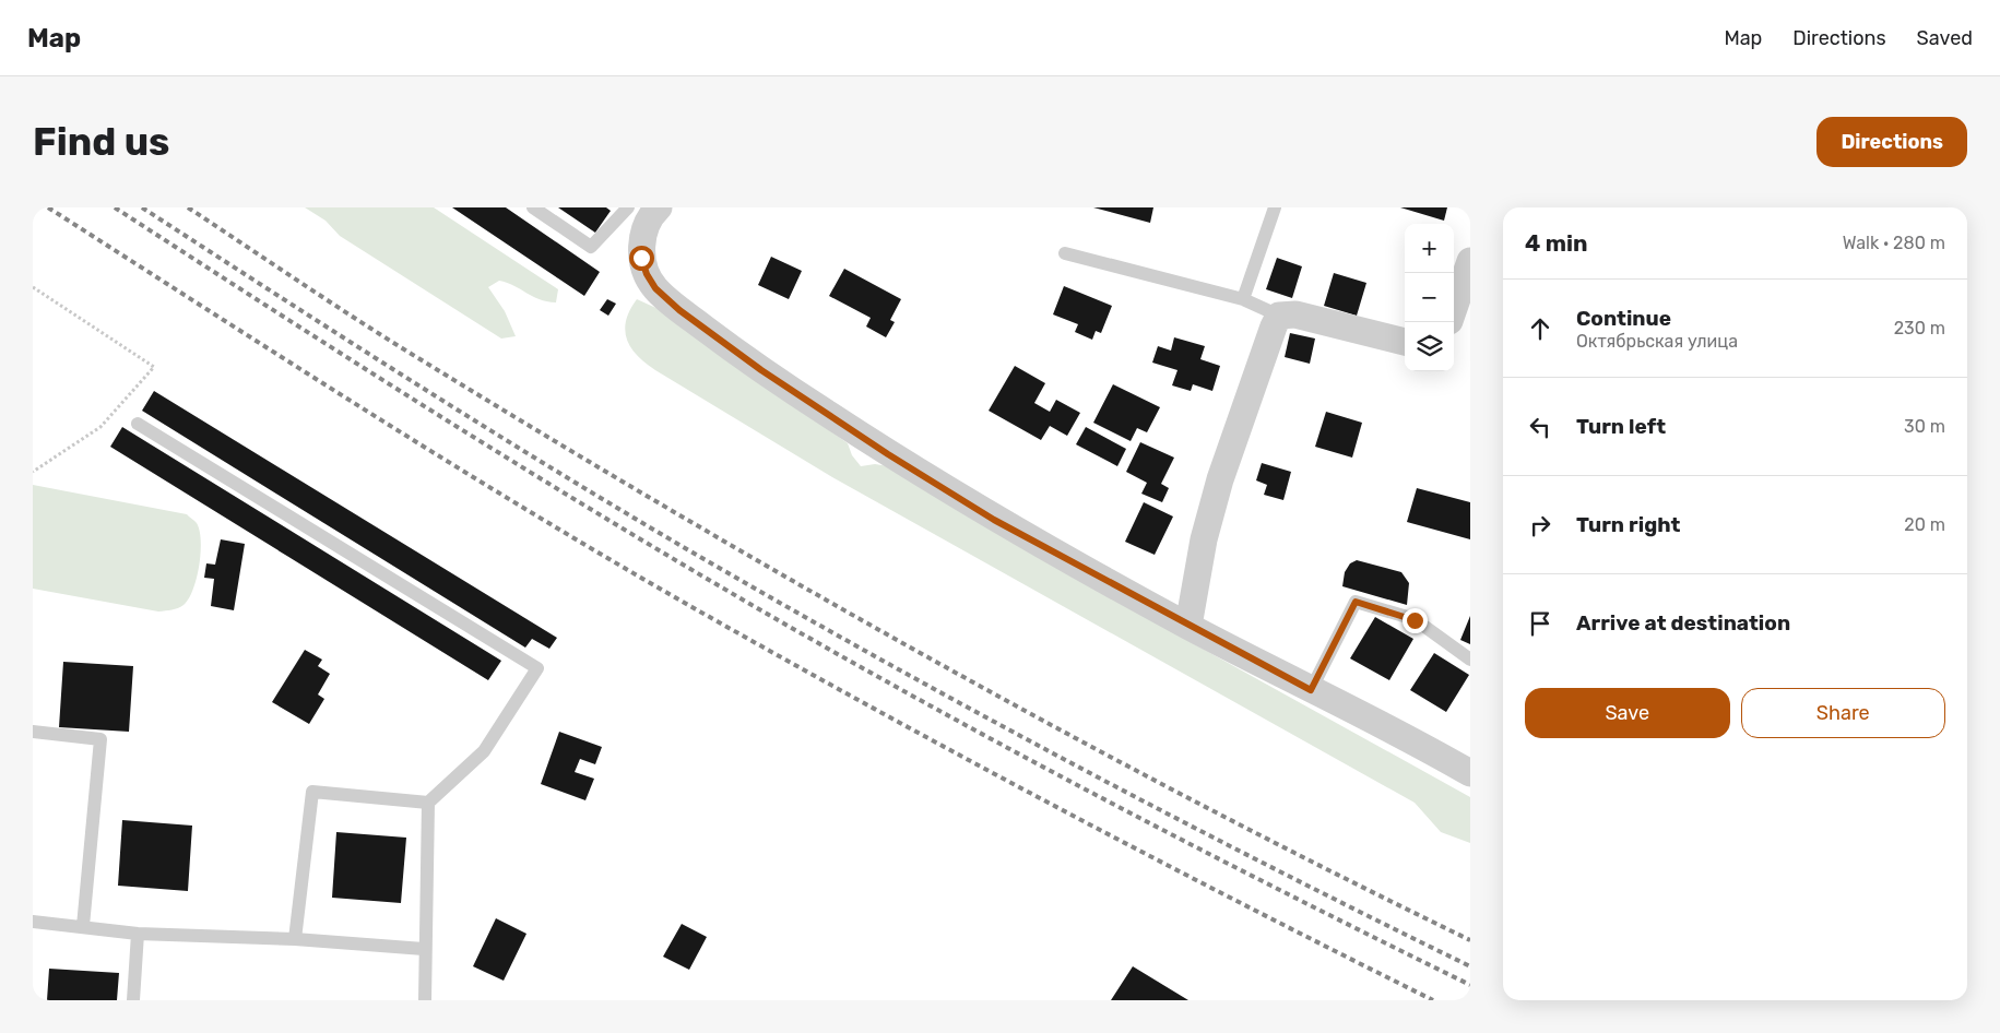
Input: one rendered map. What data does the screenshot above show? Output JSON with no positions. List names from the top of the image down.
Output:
{
  "page": {
    "header": "Map",
    "nav": ["Map", "Directions", "Saved"],
    "buttons": [
      "Directions",
      ["Save", "Share"]
    ],
    "title": "Find us",
    "heading": ["4 min", "Walk · 280 m"],
    "map_buttons": ["+", "−"],
    "list": [
      ["Continue", "Октябрьская улица", "230 m"],
      ["Turn left", "30 m"],
      ["Turn right", "20 m"],
      "Arrive at destination"
    ]
  }
}
